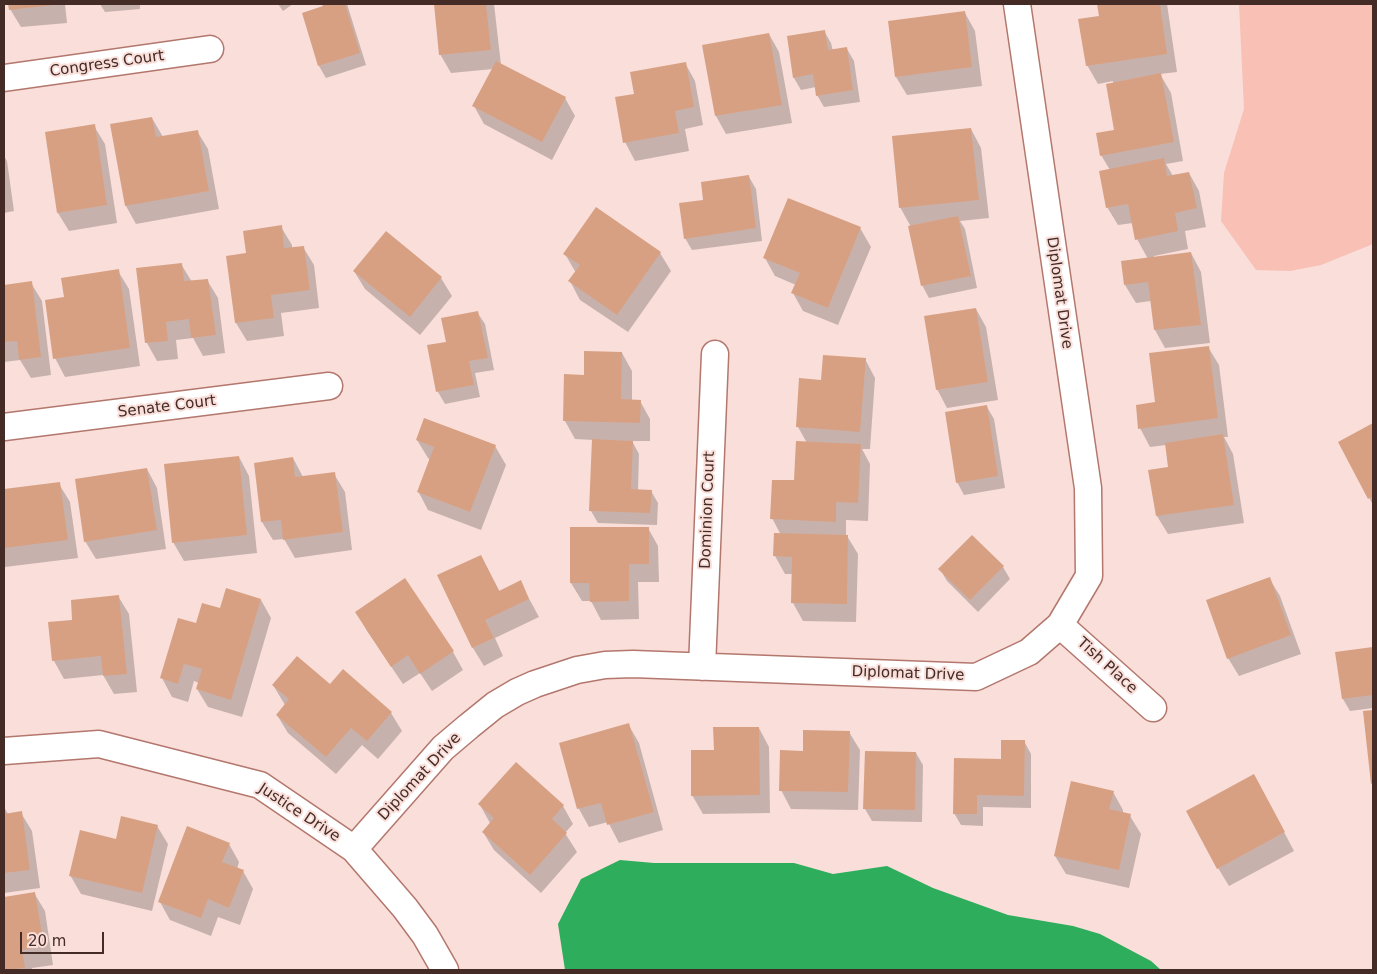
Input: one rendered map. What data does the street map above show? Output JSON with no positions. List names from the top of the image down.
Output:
{
  "streets": {
    "street": [
      "Congress Court",
      "Diplomat Drive",
      "Senate Court",
      "Dominion Court",
      "Tish Place",
      "Justice Drive"
    ]
  },
  "crossings": [
    ["Diplomat Drive", "Dominion Court"],
    ["Diplomat Drive", "Tish Place"],
    ["Diplomat Drive", "Justice Drive"]
  ],
  "scale_bar": "20 m"
}
